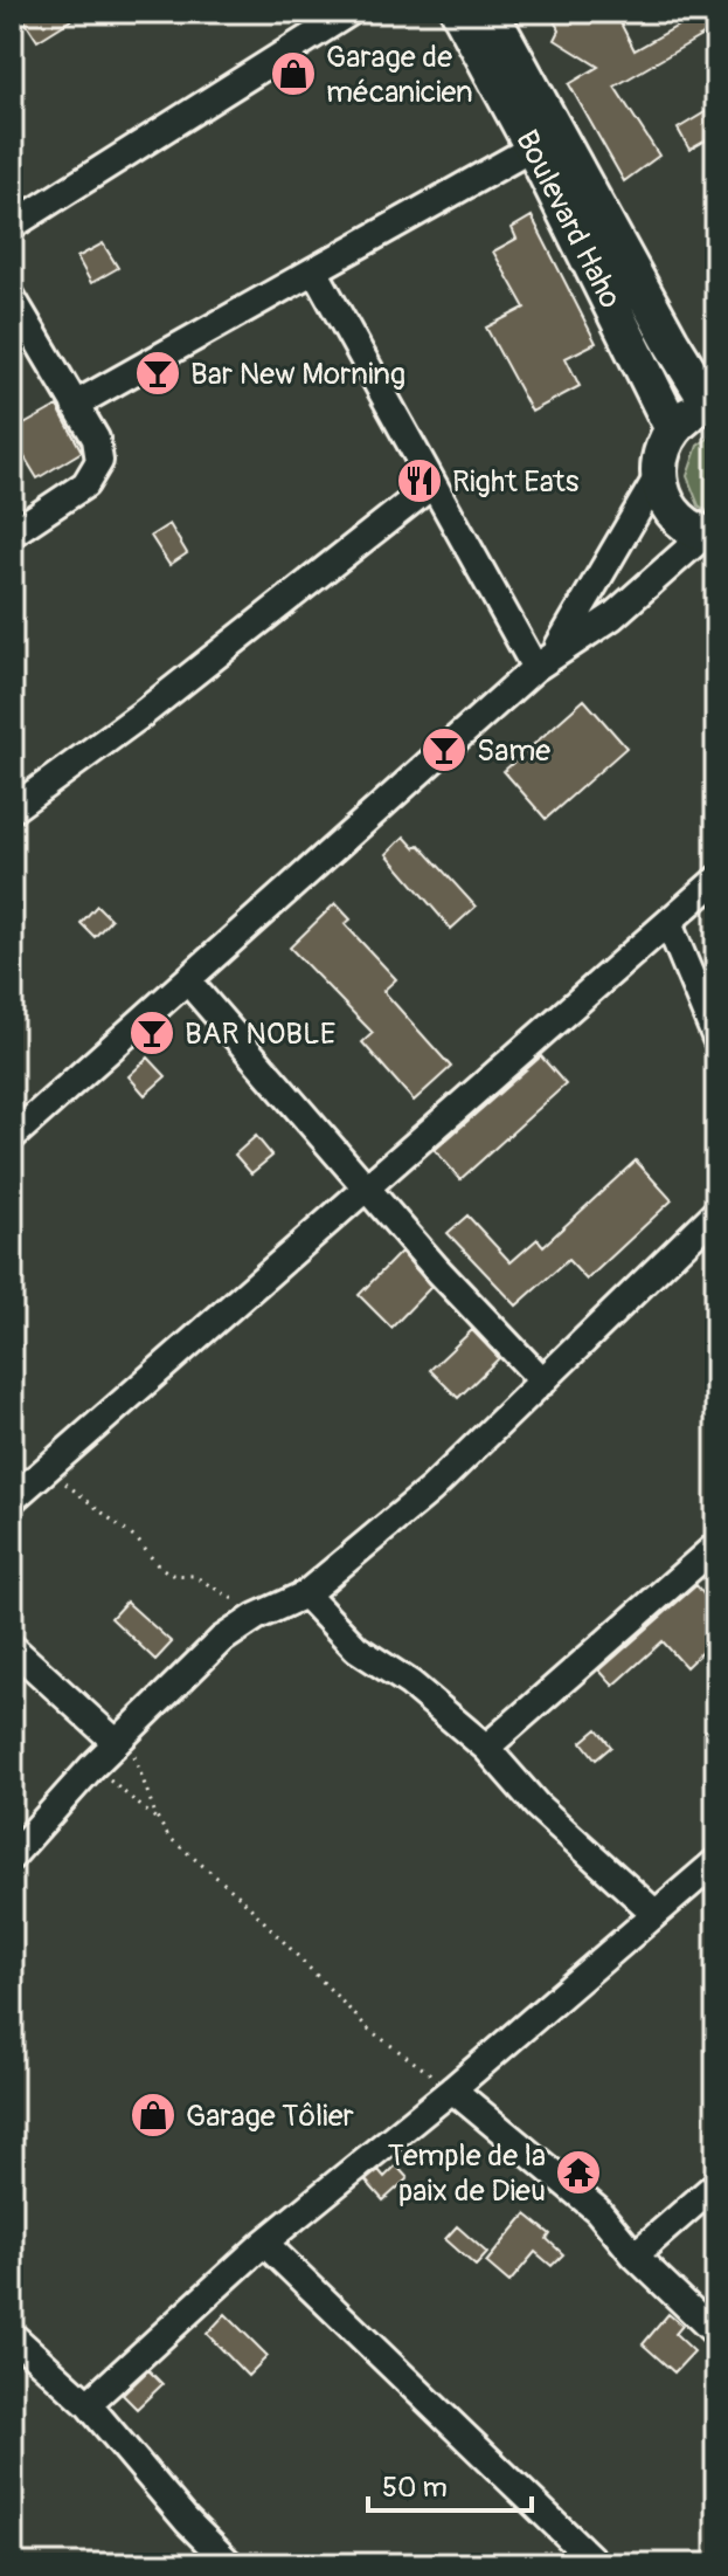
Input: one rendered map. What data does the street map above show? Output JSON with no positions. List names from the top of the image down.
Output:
{
  "streets": {
    "main road": ["Boulevard Haho"]
  },
  "places": {
    "shop": ["Garage de mécanicien", "Garage Tôlier"],
    "bar": ["Bar New Morning", "Same", "BAR NOBLE"],
    "restaurant": ["Right Eats"],
    "temple": ["Temple de la paix de Dieu"]
  },
  "scale_bar": "50 m"
}
